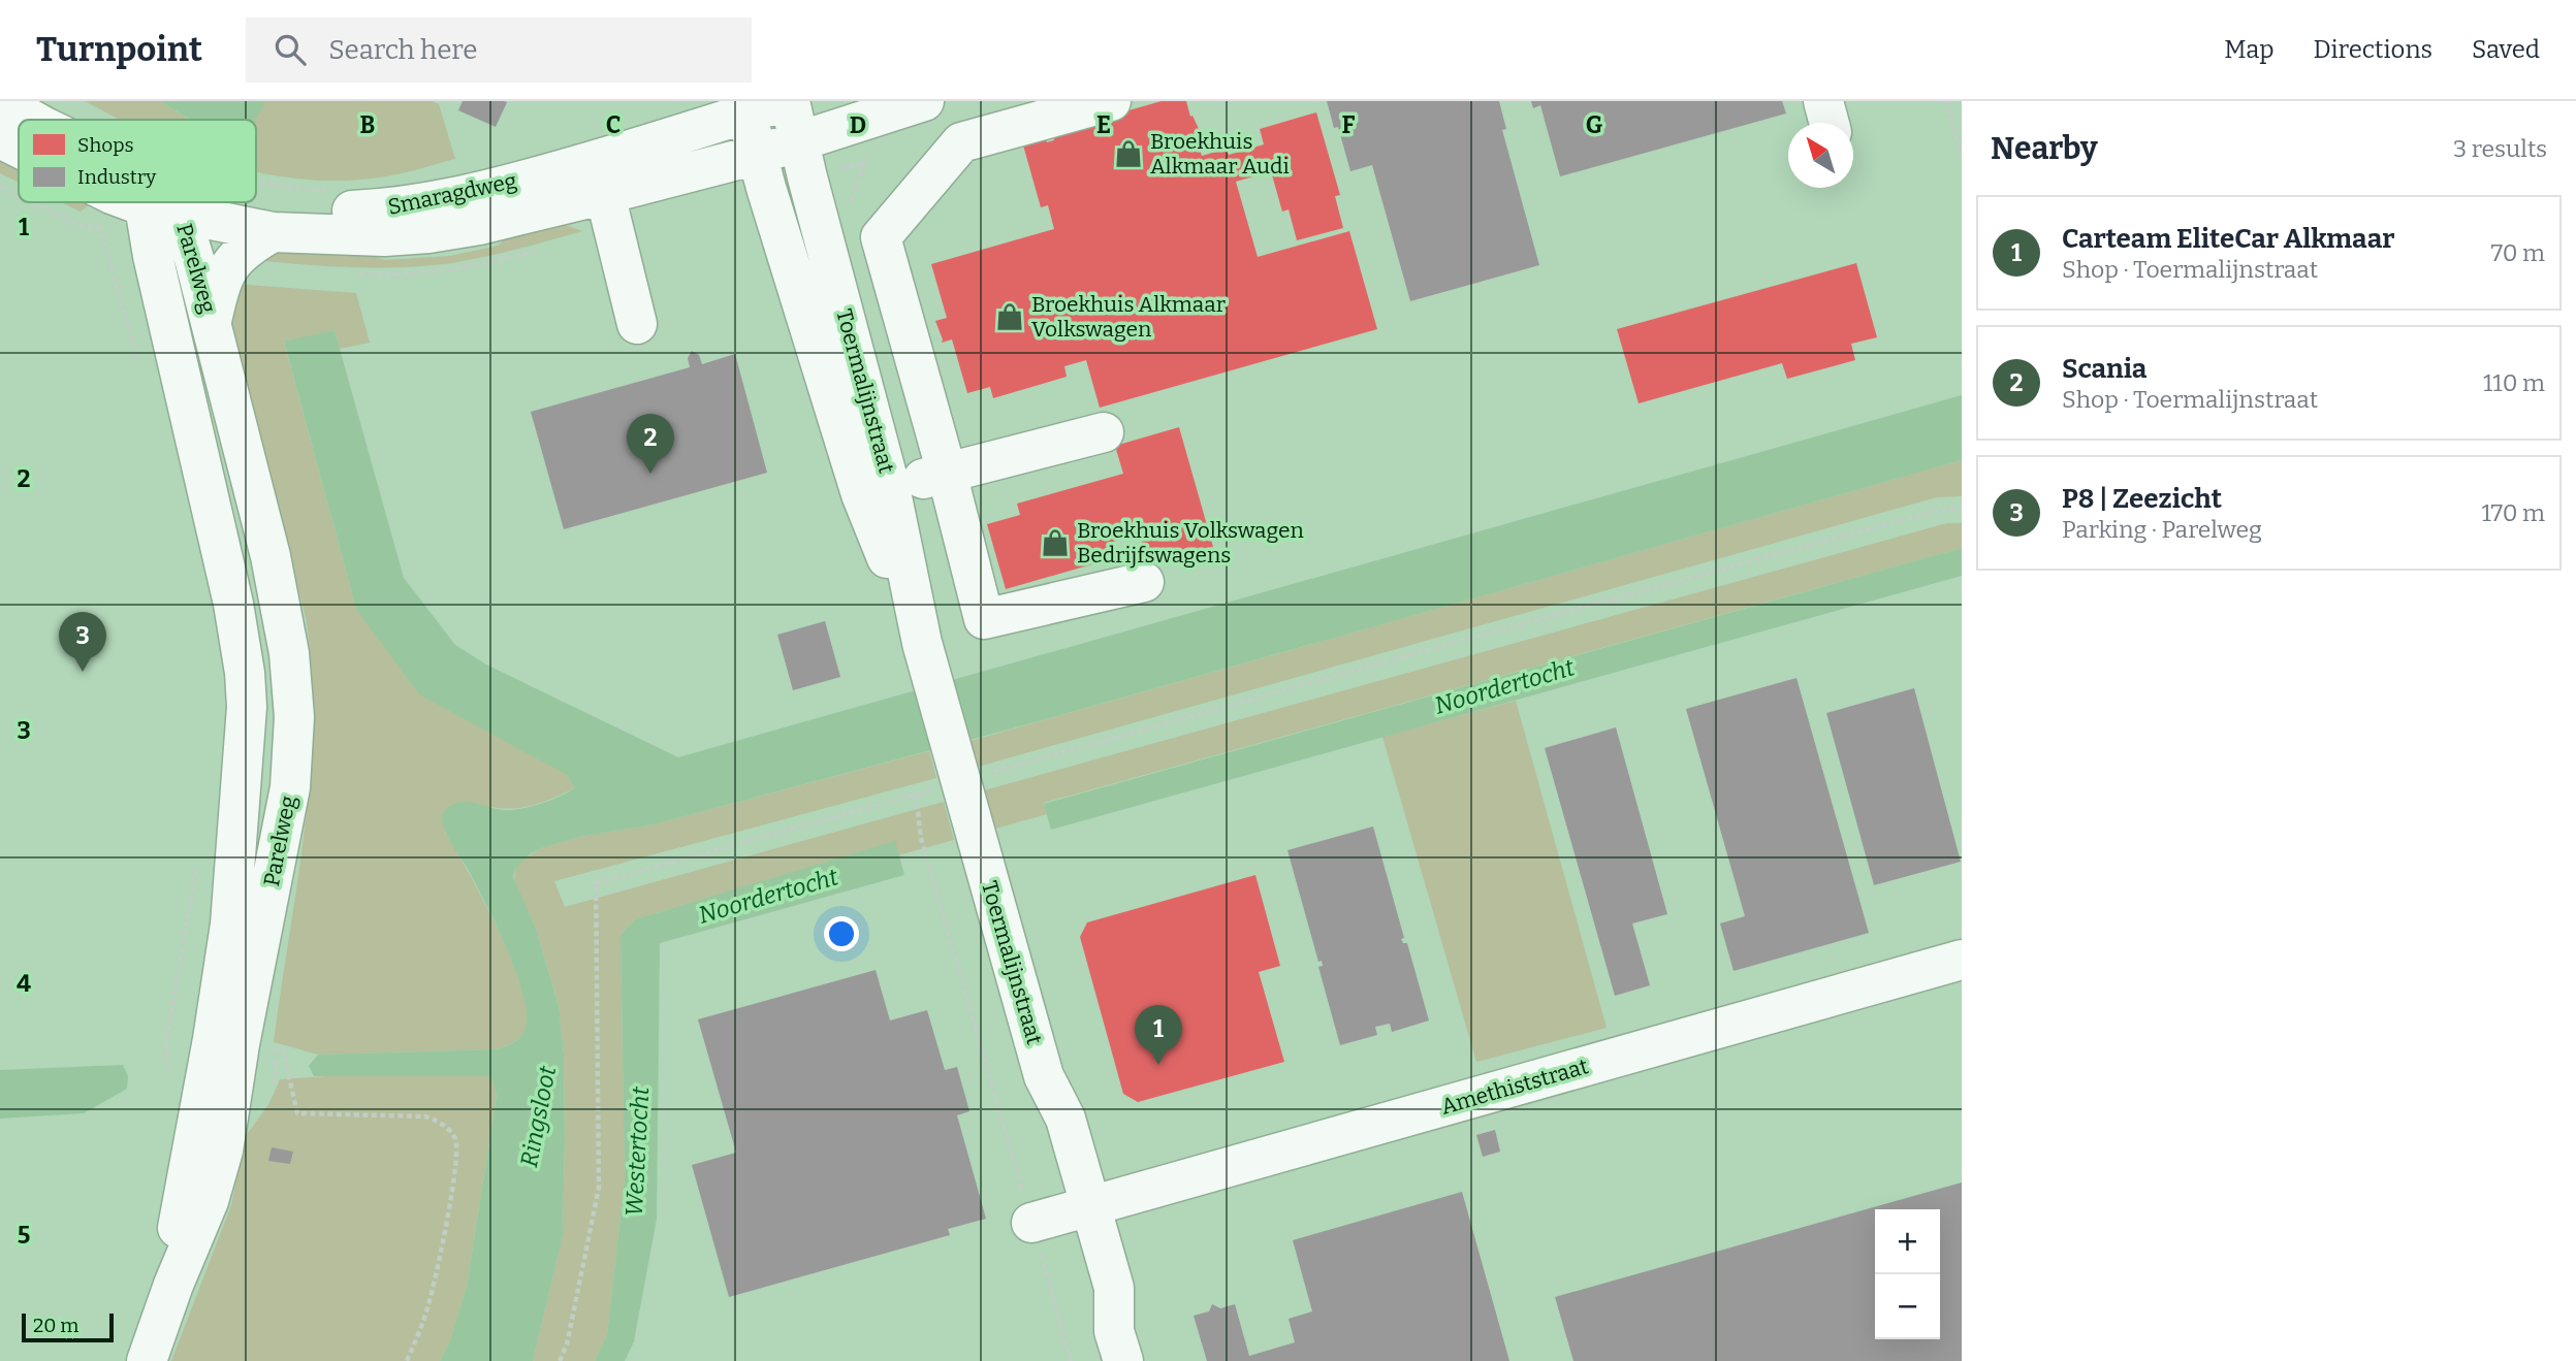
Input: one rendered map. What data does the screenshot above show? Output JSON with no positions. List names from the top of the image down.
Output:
{
  "streets": {
    "street": [
      "Smaragdweg",
      "Parelweg",
      "Toermalijnstraat",
      "Amethiststraat"
    ]
  },
  "crossings": [
    ["Smaragdweg", "Parelweg"],
    ["Smaragdweg", "Toermalijnstraat"],
    ["Toermalijnstraat", "Amethiststraat"]
  ],
  "water": ["Noordertocht", "Ringsloot", "Westertocht"],
  "places": {
    "shop": ["Broekhuis Alkmaar Audi", "Broekhuis Alkmaar Volkswagen", "Broekhuis Volkswagen Bedrijfswagens"]
  },
  "legend": ["Shops", "Industry"],
  "scale_bar": "20 m",
  "north": "top left",
  "page": {
    "header": "Turnpoint",
    "search": "Search here",
    "nav": ["Map", "Directions", "Saved"],
    "heading": ["Nearby", "3 results"],
    "list": [
      {
        "mark": "1",
        "name": "Carteam EliteCar Alkmaar",
        "note": "Shop · Toermalijnstraat",
        "value": "70 m"
      },
      {
        "mark": "2",
        "name": "Scania",
        "note": "Shop · Toermalijnstraat",
        "value": "110 m"
      },
      {
        "mark": "3",
        "name": "P8 | Zeezicht",
        "note": "Parking · Parelweg",
        "value": "170 m"
      }
    ],
    "pins": ["2", "3", "1"],
    "map_buttons": ["+", "−"],
    "scale": "20 m"
  },
  "grid": {
    "columns": [
      "B",
      "C",
      "D",
      "E",
      "F",
      "G"
    ],
    "rows": [
      "1",
      "2",
      "3",
      "4",
      "5"
    ]
  }
}
